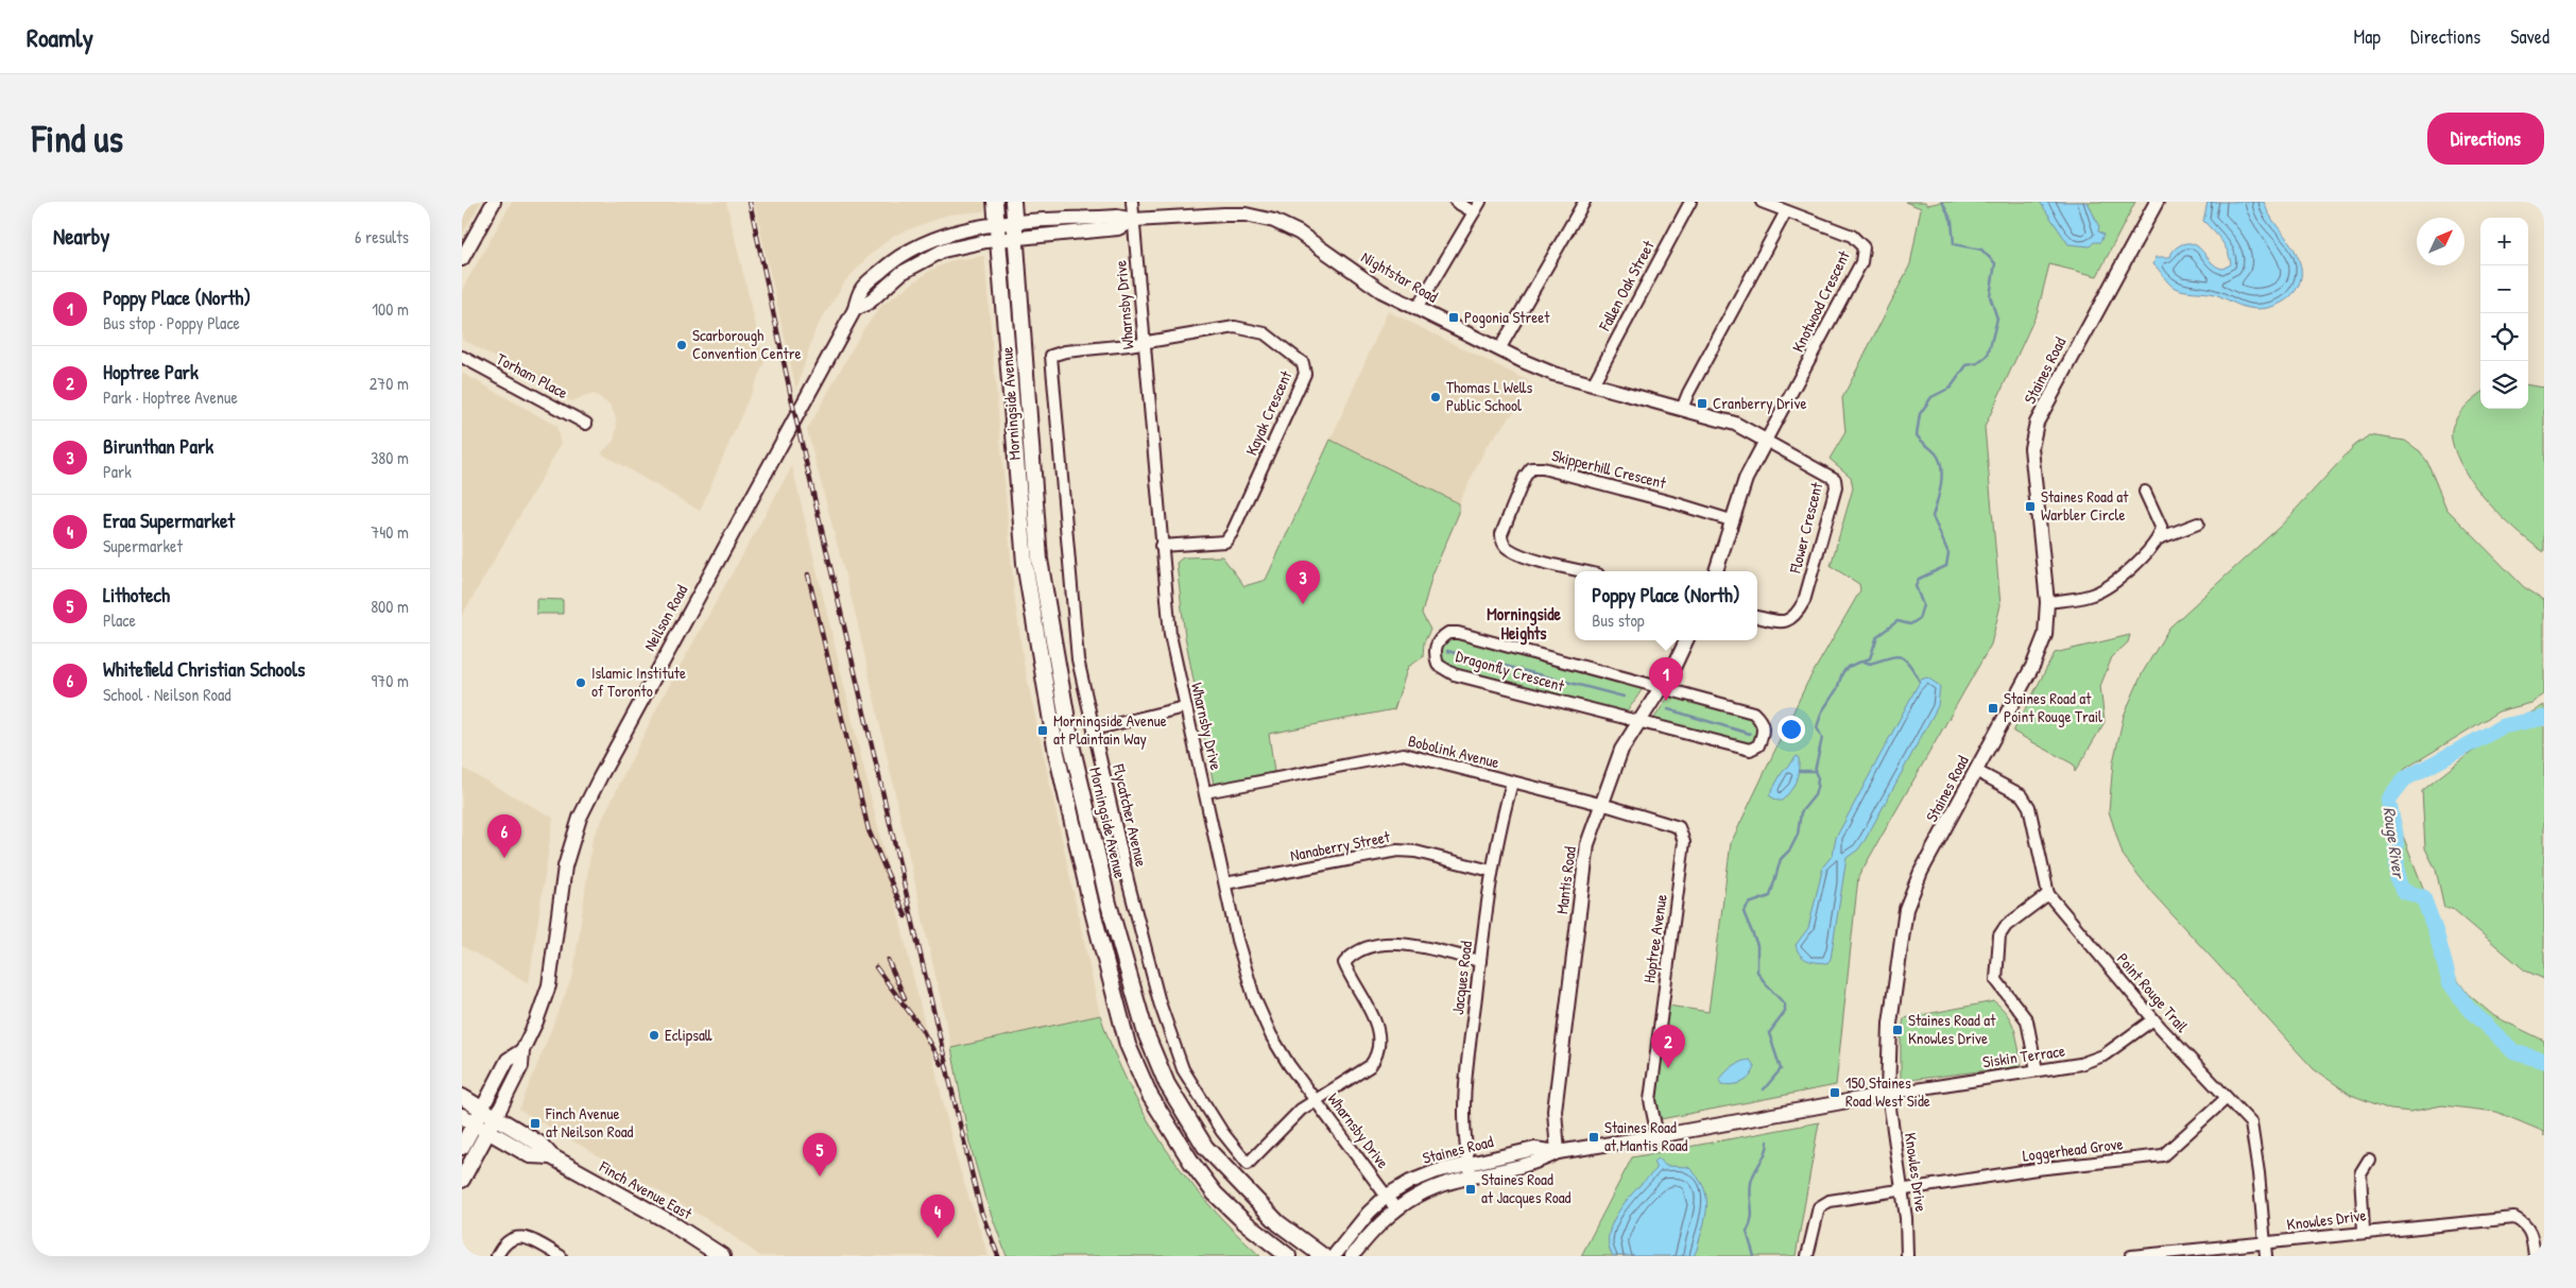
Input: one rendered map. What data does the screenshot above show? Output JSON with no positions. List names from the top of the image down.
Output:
{
  "streets": {
    "main road": ["Morningside Avenue", "Neilson Road", "Finch Avenue East"],
    "street": [
      "Nightstar Road",
      "Fallen Oak Street",
      "Knotwood Crescent",
      "Wharnsby Drive",
      "Staines Road",
      "Torham Place",
      "Kayak Crescent",
      "Skipperhill Crescent",
      "Flower Crescent",
      "Dragonfly Crescent",
      "Bobolink Avenue",
      "Flycatcher Avenue",
      "Nanaberry Street",
      "Mantis Road",
      "Hoptree Avenue",
      "Jacques Road",
      "Point Rouge Trail",
      "Siskin Terrace",
      "Loggerhead Grove",
      "Knowles Drive"
    ]
  },
  "crossings": [
    ["Nightstar Road", "Fallen Oak Street"],
    ["Nightstar Road", "Knotwood Crescent"],
    ["Nightstar Road", "Wharnsby Drive"],
    ["Nightstar Road", "Morningside Avenue"],
    ["Nightstar Road", "Flower Crescent"],
    ["Nightstar Road", "Neilson Road"],
    ["Knotwood Crescent", "Flower Crescent"],
    ["Wharnsby Drive", "Staines Road"],
    ["Wharnsby Drive", "Kayak Crescent"],
    ["Wharnsby Drive", "Bobolink Avenue"],
    ["Wharnsby Drive", "Flycatcher Avenue"],
    ["Wharnsby Drive", "Nanaberry Street"],
    ["Staines Road", "Mantis Road"],
    ["Staines Road", "Hoptree Avenue"],
    ["Staines Road", "Jacques Road"],
    ["Staines Road", "Point Rouge Trail"],
    ["Staines Road", "Siskin Terrace"],
    ["Staines Road", "Knowles Drive"],
    ["Morningside Avenue", "Neilson Road"],
    ["Kayak Crescent", "Flycatcher Avenue"],
    ["Neilson Road", "Finch Avenue East"],
    ["Dragonfly Crescent", "Mantis Road"],
    ["Bobolink Avenue", "Mantis Road"],
    ["Bobolink Avenue", "Hoptree Avenue"],
    ["Bobolink Avenue", "Jacques Road"],
    ["Nanaberry Street", "Jacques Road"],
    ["Mantis Road", "Hoptree Avenue"],
    ["Point Rouge Trail", "Siskin Terrace"],
    ["Point Rouge Trail", "Loggerhead Grove"],
    ["Point Rouge Trail", "Knowles Drive"],
    ["Siskin Terrace", "Knowles Drive"],
    ["Loggerhead Grove", "Knowles Drive"]
  ],
  "districts": ["Morningside Heights"],
  "water": ["Rouge River"],
  "places": {
    "transit": [
      "Pogonia Street",
      "Cranberry Drive",
      "Staines Road at Warbler Circle",
      "Staines Road at Point Rouge Trail",
      "Morningside Avenue at Plaintain Way",
      "Staines Road at Knowles Drive",
      "150 Staines Road West Side",
      "Finch Avenue at Neilson Road",
      "Staines Road at Mantis Road",
      "Staines Road at Jacques Road"
    ],
    "other": [
      "Scarborough Convention Centre",
      "Thomas L Wells Public School",
      "Islamic Institute of Toronto",
      "Eclipsall"
    ]
  },
  "north": "top right",
  "page": {
    "header": "Roamly",
    "nav": ["Map", "Directions", "Saved"],
    "buttons": "Directions",
    "title": "Find us",
    "heading": ["Nearby", "6 results"],
    "map_buttons": ["+", "−"],
    "list": [
      {
        "mark": "1",
        "name": "Poppy Place (North)",
        "note": "Bus stop · Poppy Place",
        "value": "100 m"
      },
      {
        "mark": "2",
        "name": "Hoptree Park",
        "note": "Park · Hoptree Avenue",
        "value": "270 m"
      },
      {
        "mark": "3",
        "name": "Birunthan Park",
        "note": "Park",
        "value": "380 m"
      },
      {
        "mark": "4",
        "name": "Eraa Supermarket",
        "note": "Supermarket",
        "value": "740 m"
      },
      {
        "mark": "5",
        "name": "Lithotech",
        "note": "Place",
        "value": "800 m"
      },
      {
        "mark": "6",
        "name": "Whitefield Christian Schools",
        "note": "School · Neilson Road",
        "value": "970 m"
      }
    ],
    "pins": [
      "3",
      "1",
      "6",
      "2",
      "5",
      "4"
    ],
    "popup": ["Poppy Place (North)", "Bus stop"]
  }
}
